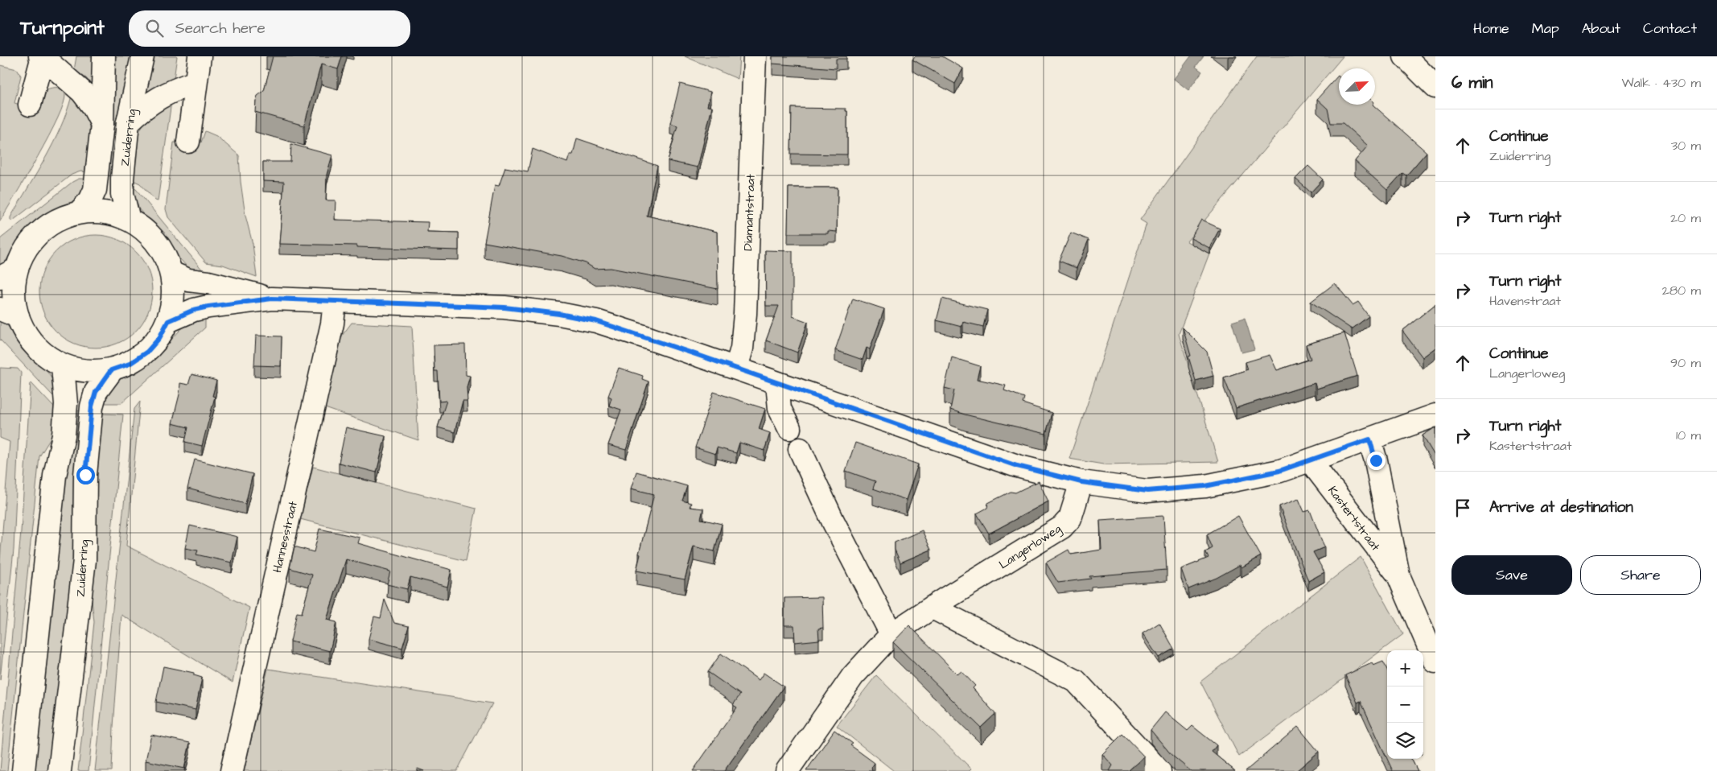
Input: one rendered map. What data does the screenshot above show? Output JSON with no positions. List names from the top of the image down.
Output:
{
  "streets": {
    "street": [
      "Zuiderring",
      "Diamantstraat",
      "Kastertstraat",
      "Hannesstraat",
      "Langerloweg"
    ]
  },
  "north": "top right",
  "page": {
    "header": "Turnpoint",
    "search": "Search here",
    "nav": [
      "Home",
      "Map",
      "About",
      "Contact"
    ],
    "heading": ["6 min", "Walk · 430 m"],
    "list": [
      ["Continue", "Zuiderring", "30 m"],
      ["Turn right", "20 m"],
      ["Turn right", "Havenstraat", "280 m"],
      ["Continue", "Langerloweg", "90 m"],
      ["Turn right", "Kastertstraat", "10 m"],
      "Arrive at destination"
    ],
    "buttons": ["Save", "Share"],
    "map_buttons": ["+", "−"]
  }
}
